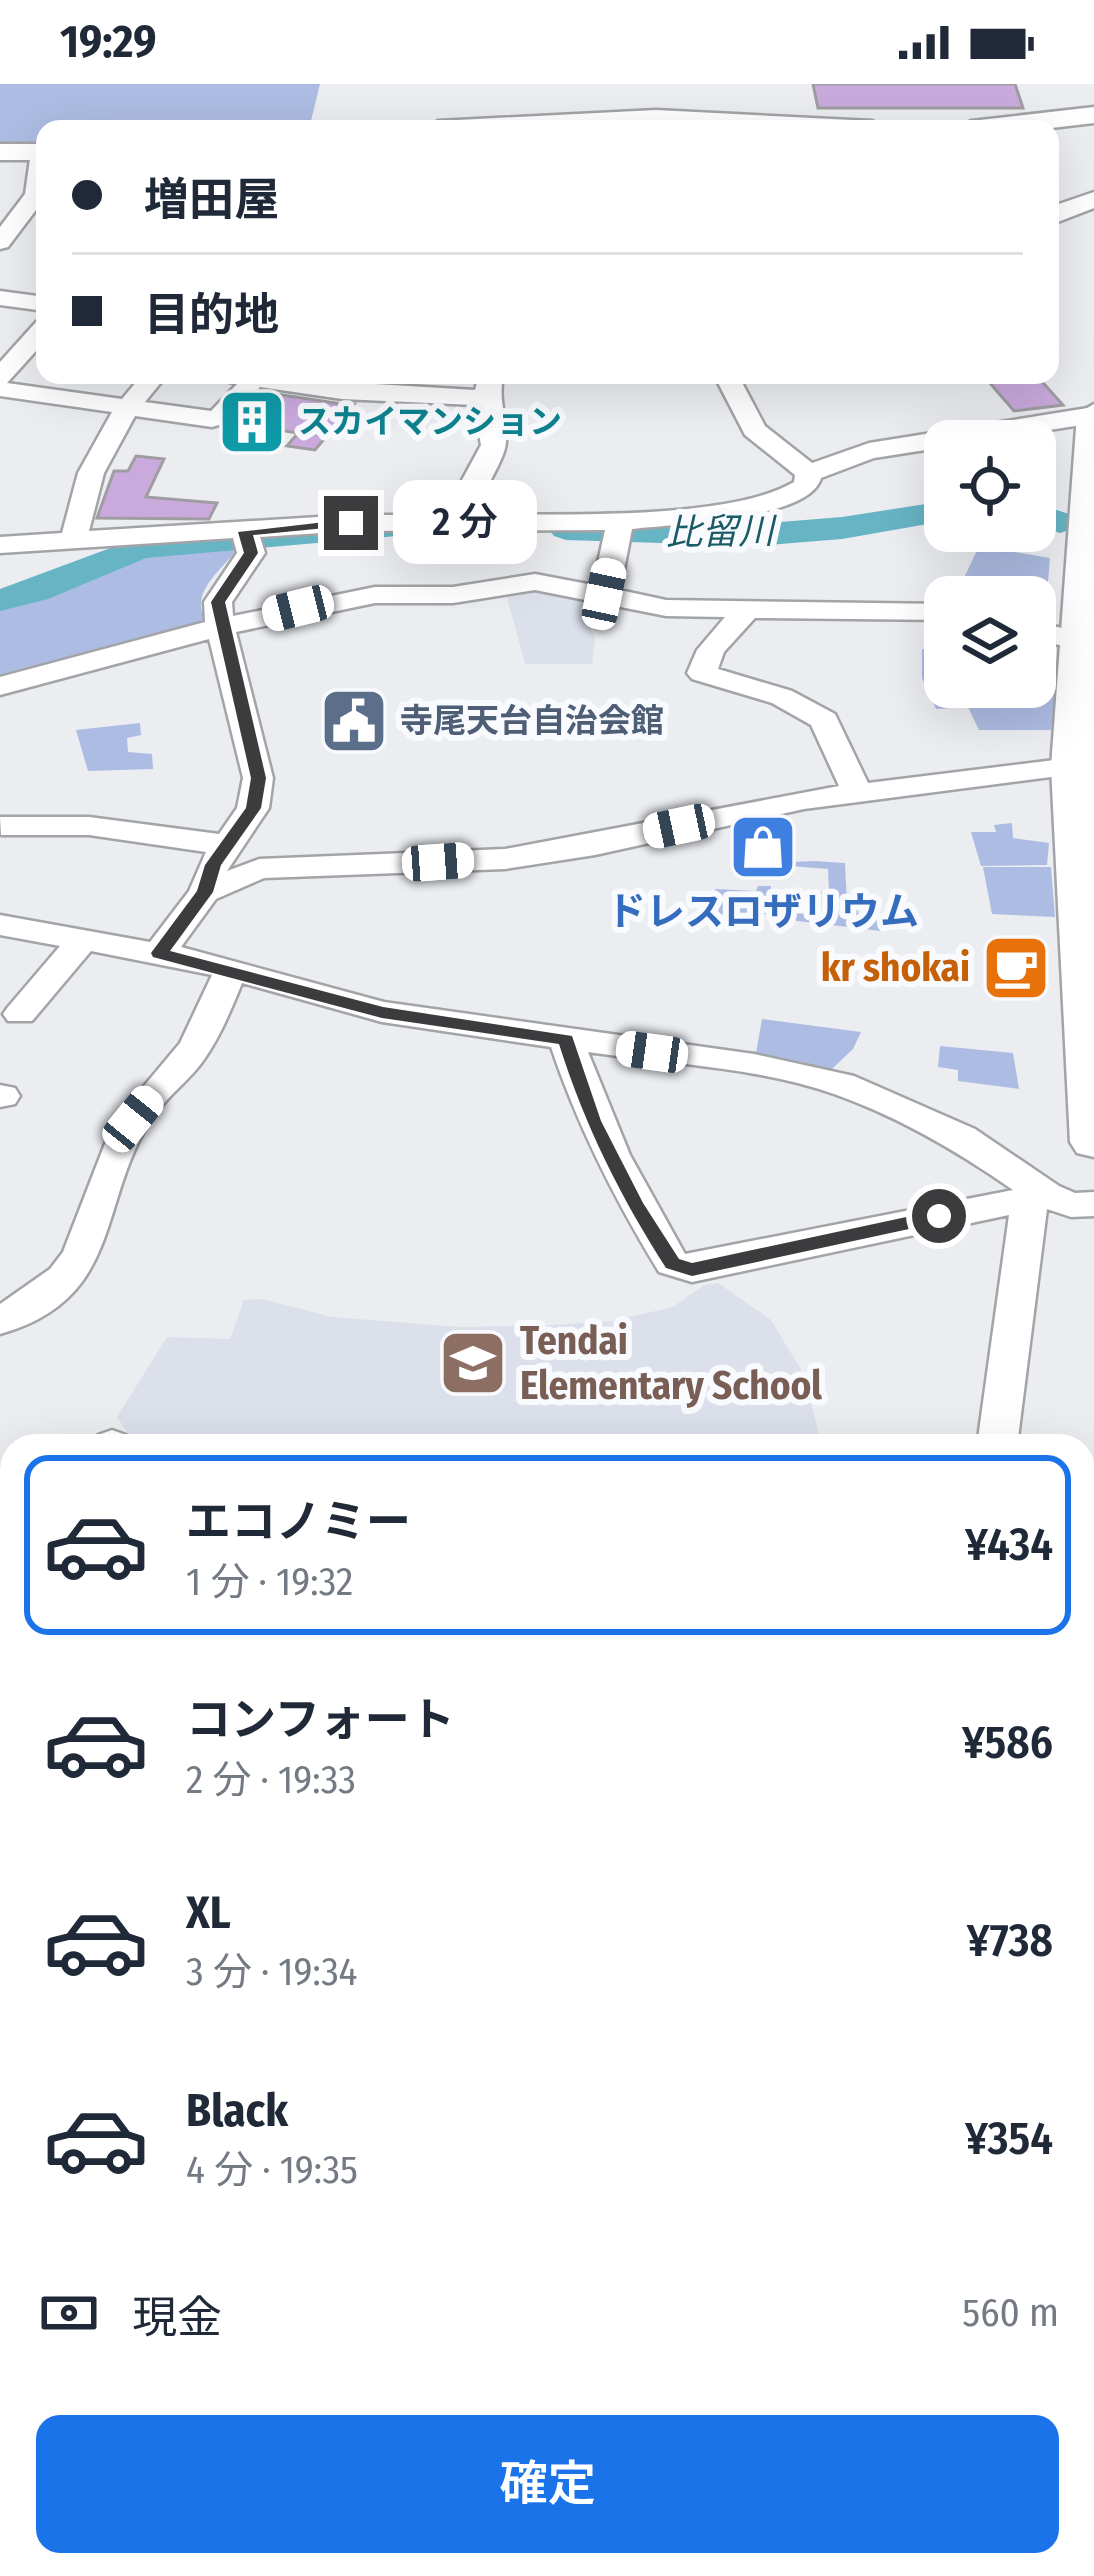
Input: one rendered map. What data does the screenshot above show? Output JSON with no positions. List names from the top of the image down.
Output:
{
  "water": ["比留川"],
  "places": {
    "building": ["スカイマンション"],
    "public building": ["寺尾天台自治会館"],
    "shop": ["ドレスロザリウム"],
    "cafe": ["kr shokai"],
    "school or university": ["Tendai Elementary School"]
  },
  "page": {
    "status": "19:29",
    "banner": ["増田屋", "目的地"],
    "bubble": "2 分",
    "list": [
      {
        "name": "エコノミー",
        "note": "1 分 · 19:32",
        "value": "¥434"
      },
      {
        "name": "コンフォート",
        "note": "2 分 · 19:33",
        "value": "¥586"
      },
      {
        "name": "XL",
        "note": "3 分 · 19:34",
        "value": "¥738"
      },
      {
        "name": "Black",
        "note": "4 分 · 19:35",
        "value": "¥354"
      }
    ],
    "pay": ["現金", "560 m"],
    "buttons": "確定"
  }
}
